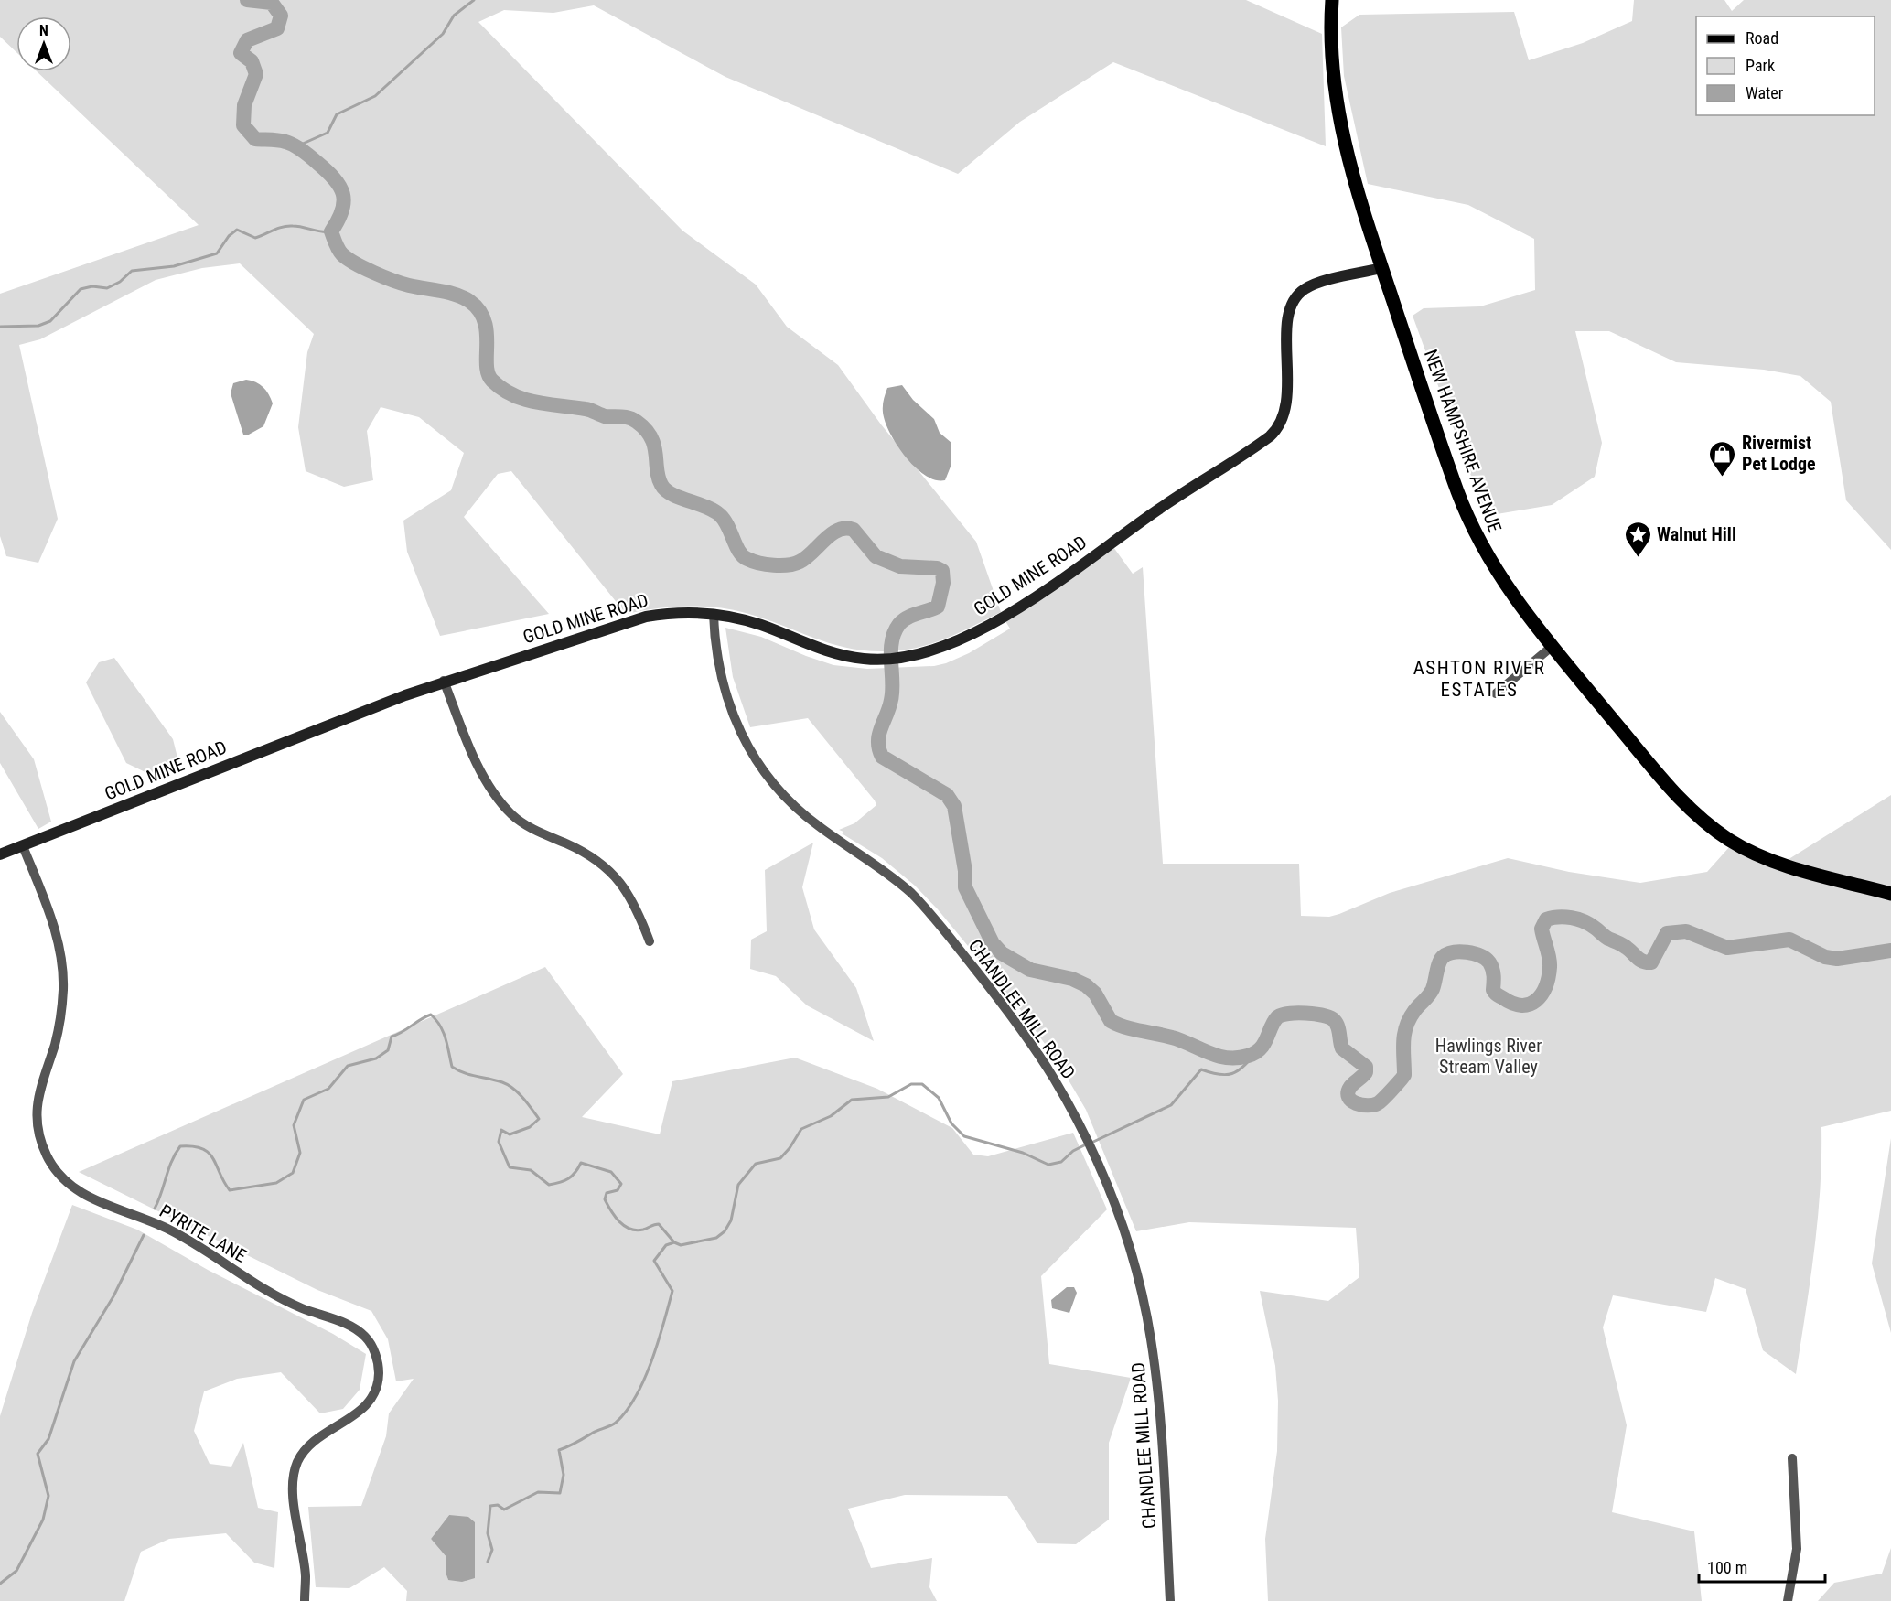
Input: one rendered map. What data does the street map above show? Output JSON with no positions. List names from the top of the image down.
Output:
{
  "streets": {
    "main road": ["NEW HAMPSHIRE AVENUE"],
    "street": ["GOLD MINE ROAD", "CHANDLEE MILL ROAD", "PYRITE LANE"]
  },
  "crossings": [
    ["NEW HAMPSHIRE AVENUE", "GOLD MINE ROAD"],
    ["GOLD MINE ROAD", "CHANDLEE MILL ROAD"],
    ["GOLD MINE ROAD", "PYRITE LANE"]
  ],
  "districts": ["ASHTON RIVER ESTATES"],
  "parks": ["Hawlings River Stream Valley"],
  "places": {
    "shop": ["Rivermist Pet Lodge"],
    "place": ["Walnut Hill"]
  },
  "legend": ["Road", "Park", "Water"],
  "scale_bar": "100 m",
  "north": "top"
}
